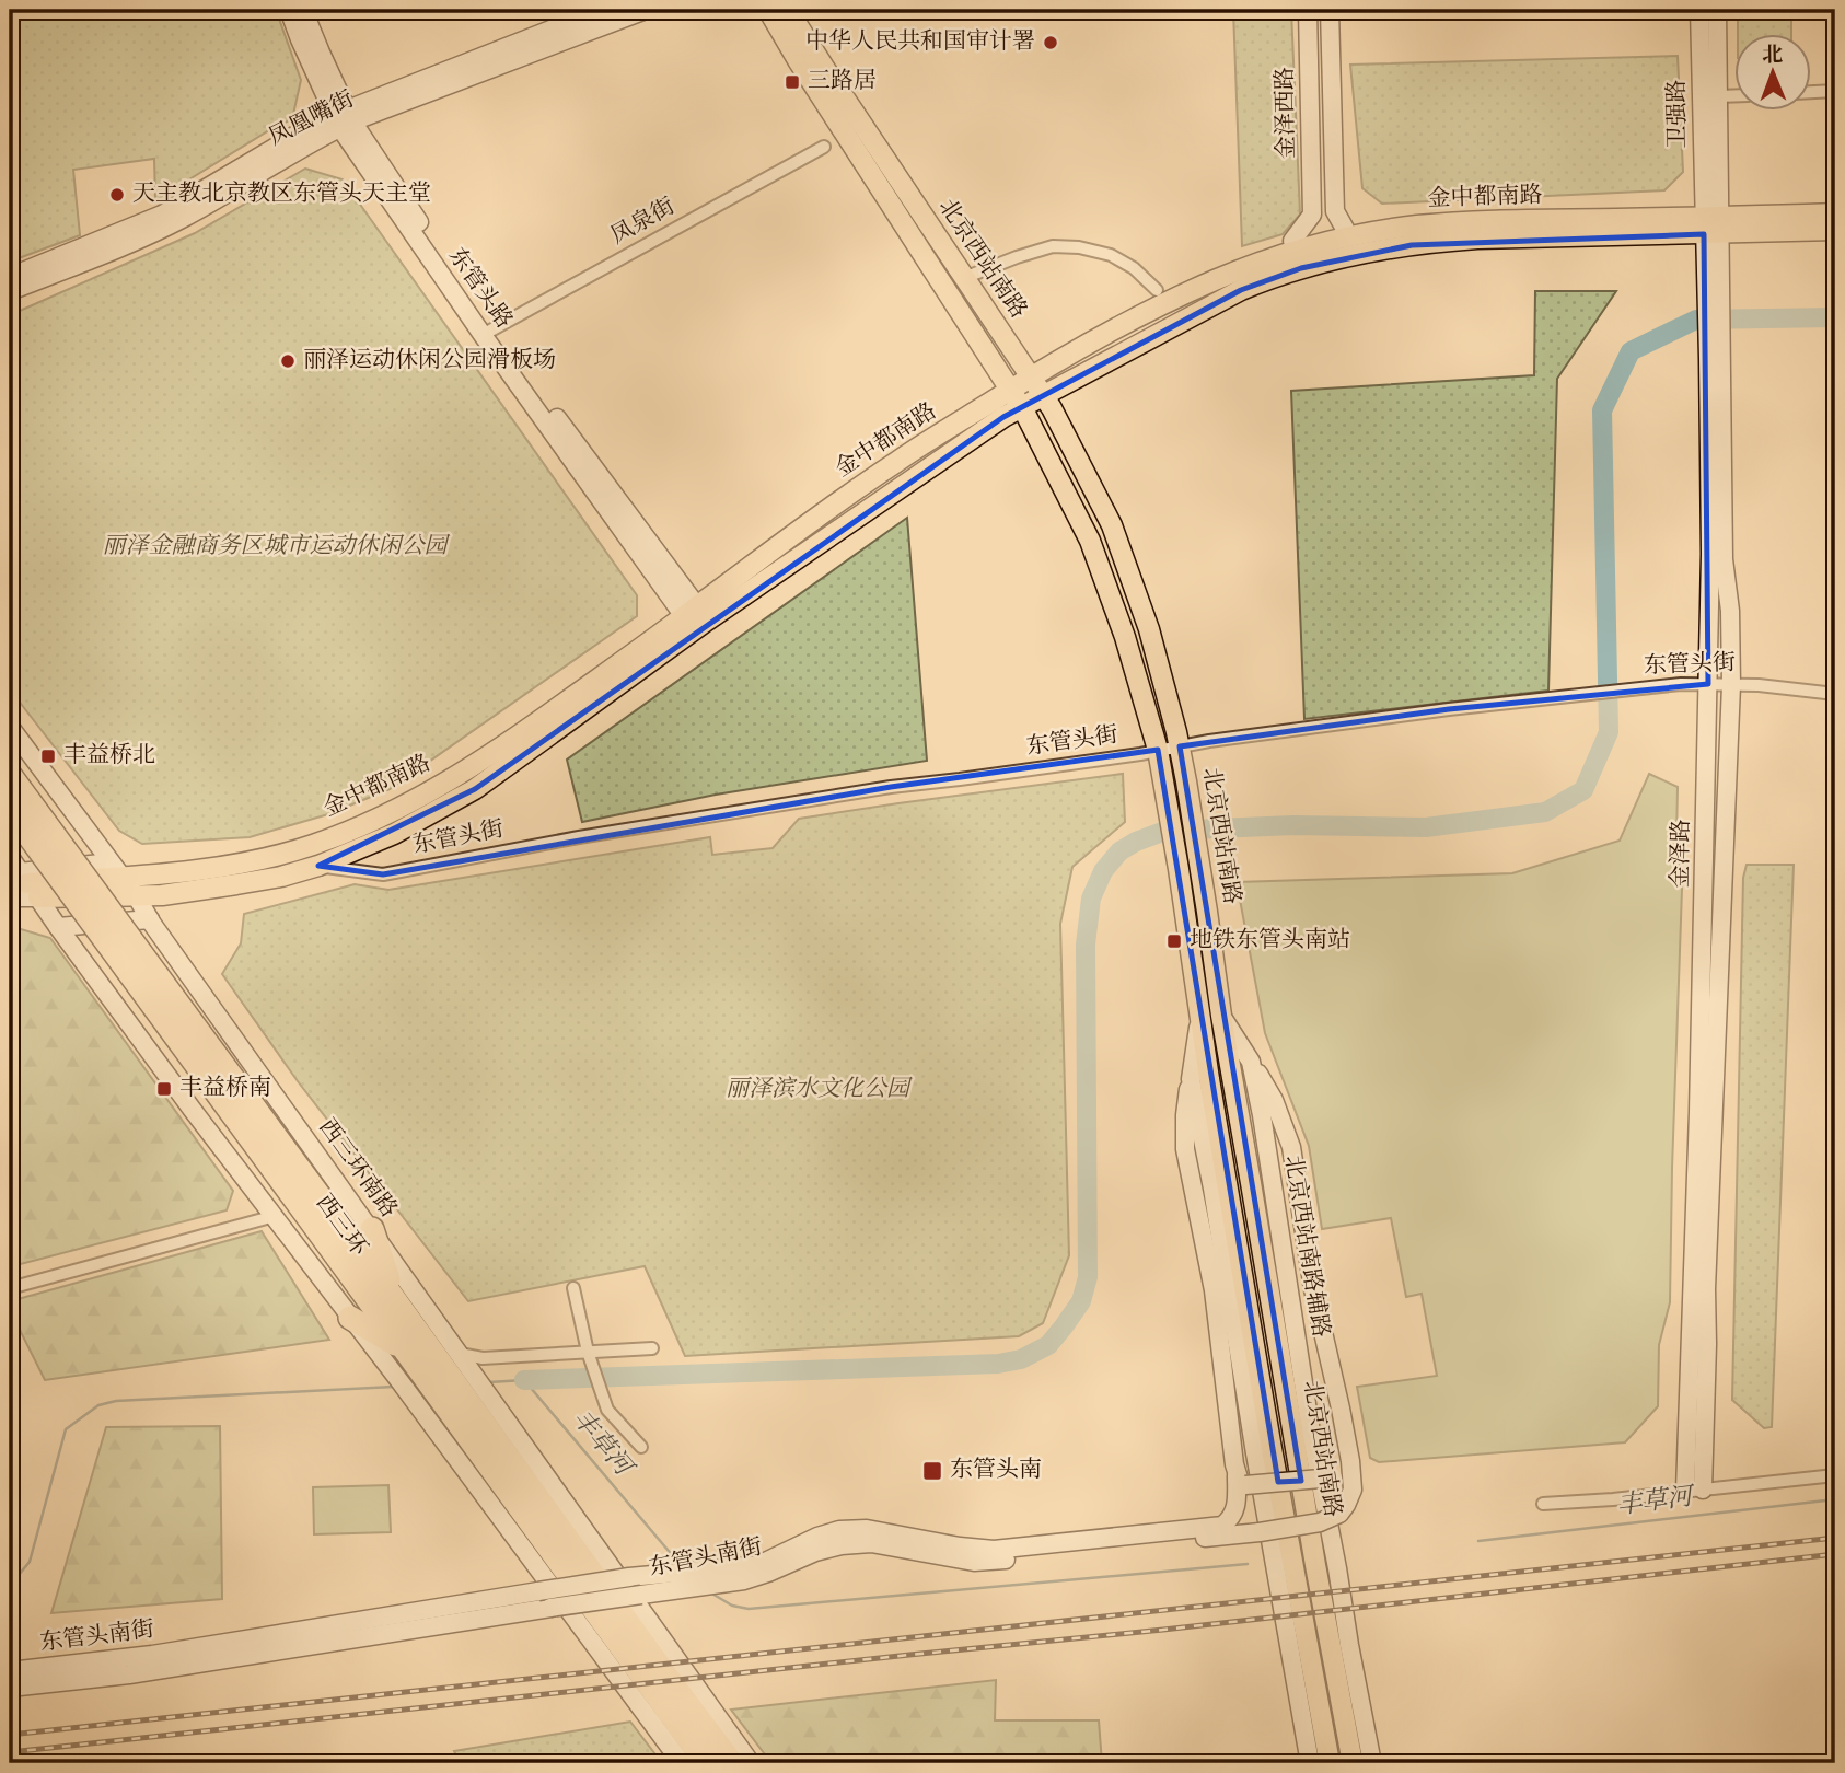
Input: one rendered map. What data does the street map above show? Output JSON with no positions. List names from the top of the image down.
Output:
{
  "streets": {
    "highway": ["西三环"],
    "main road": ["金中都南路", "北京西站南路"],
    "street": [
      "金泽西路",
      "卫强路",
      "凤凰嘴街",
      "凤泉街",
      "东管头路",
      "东管头街",
      "金泽路",
      "西三环南路",
      "北京西站南路辅路",
      "东管头南街"
    ]
  },
  "crossings": [
    ["卫强路", "金中都南路"],
    ["卫强路", "金泽路"],
    ["凤凰嘴街", "东管头路"],
    ["金中都南路", "北京西站南路"],
    ["金中都南路", "东管头路"],
    ["金中都南路", "东管头街"],
    ["金中都南路", "金泽路"],
    ["金中都南路", "西三环南路"],
    ["凤泉街", "东管头路"],
    ["北京西站南路", "东管头街"],
    ["北京西站南路", "北京西站南路辅路"],
    ["东管头街", "金泽路"],
    ["西三环南路", "西三环"],
    ["北京西站南路辅路", "东管头南街"]
  ],
  "water": ["丰草河"],
  "parks": ["丽泽金融商务区城市运动休闲公园", "丽泽滨水文化公园"],
  "places": {
    "other": ["中华人民共和国审计署", "天主教北京教区东管头天主堂", "丽泽运动休闲公园滑板场"],
    "transit": [
      "三路居",
      "丰益桥北",
      "地铁东管头南站",
      "丰益桥南",
      "东管头南"
    ]
  },
  "north": "top"
}
